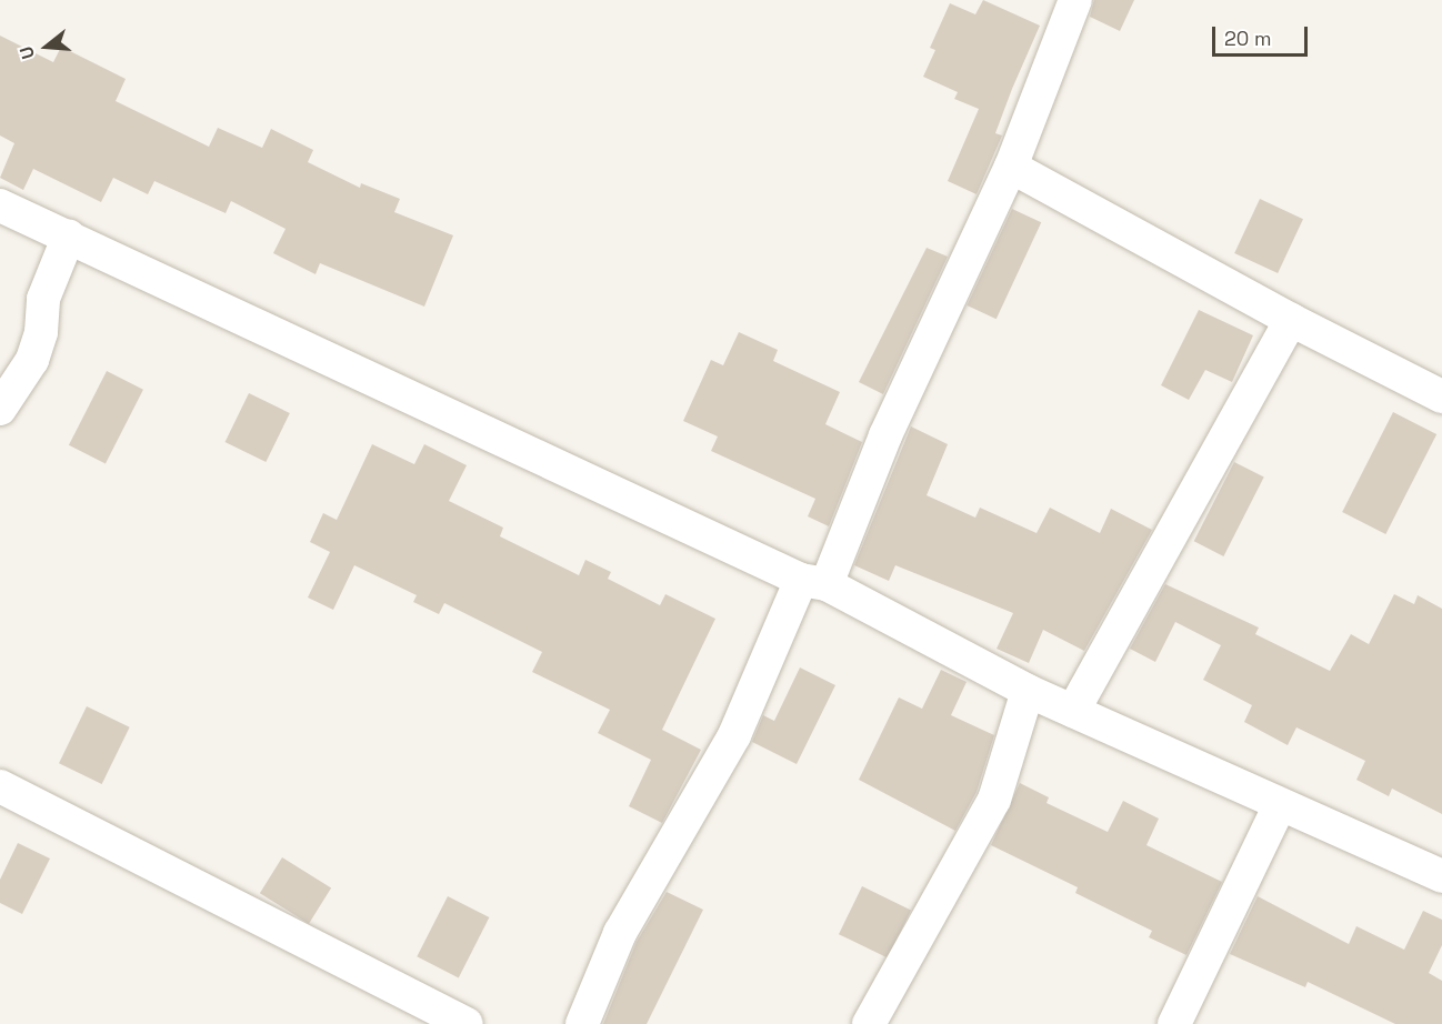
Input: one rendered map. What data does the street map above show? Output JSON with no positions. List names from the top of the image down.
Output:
{
  "scale_bar": "20 m",
  "north": "left"
}
